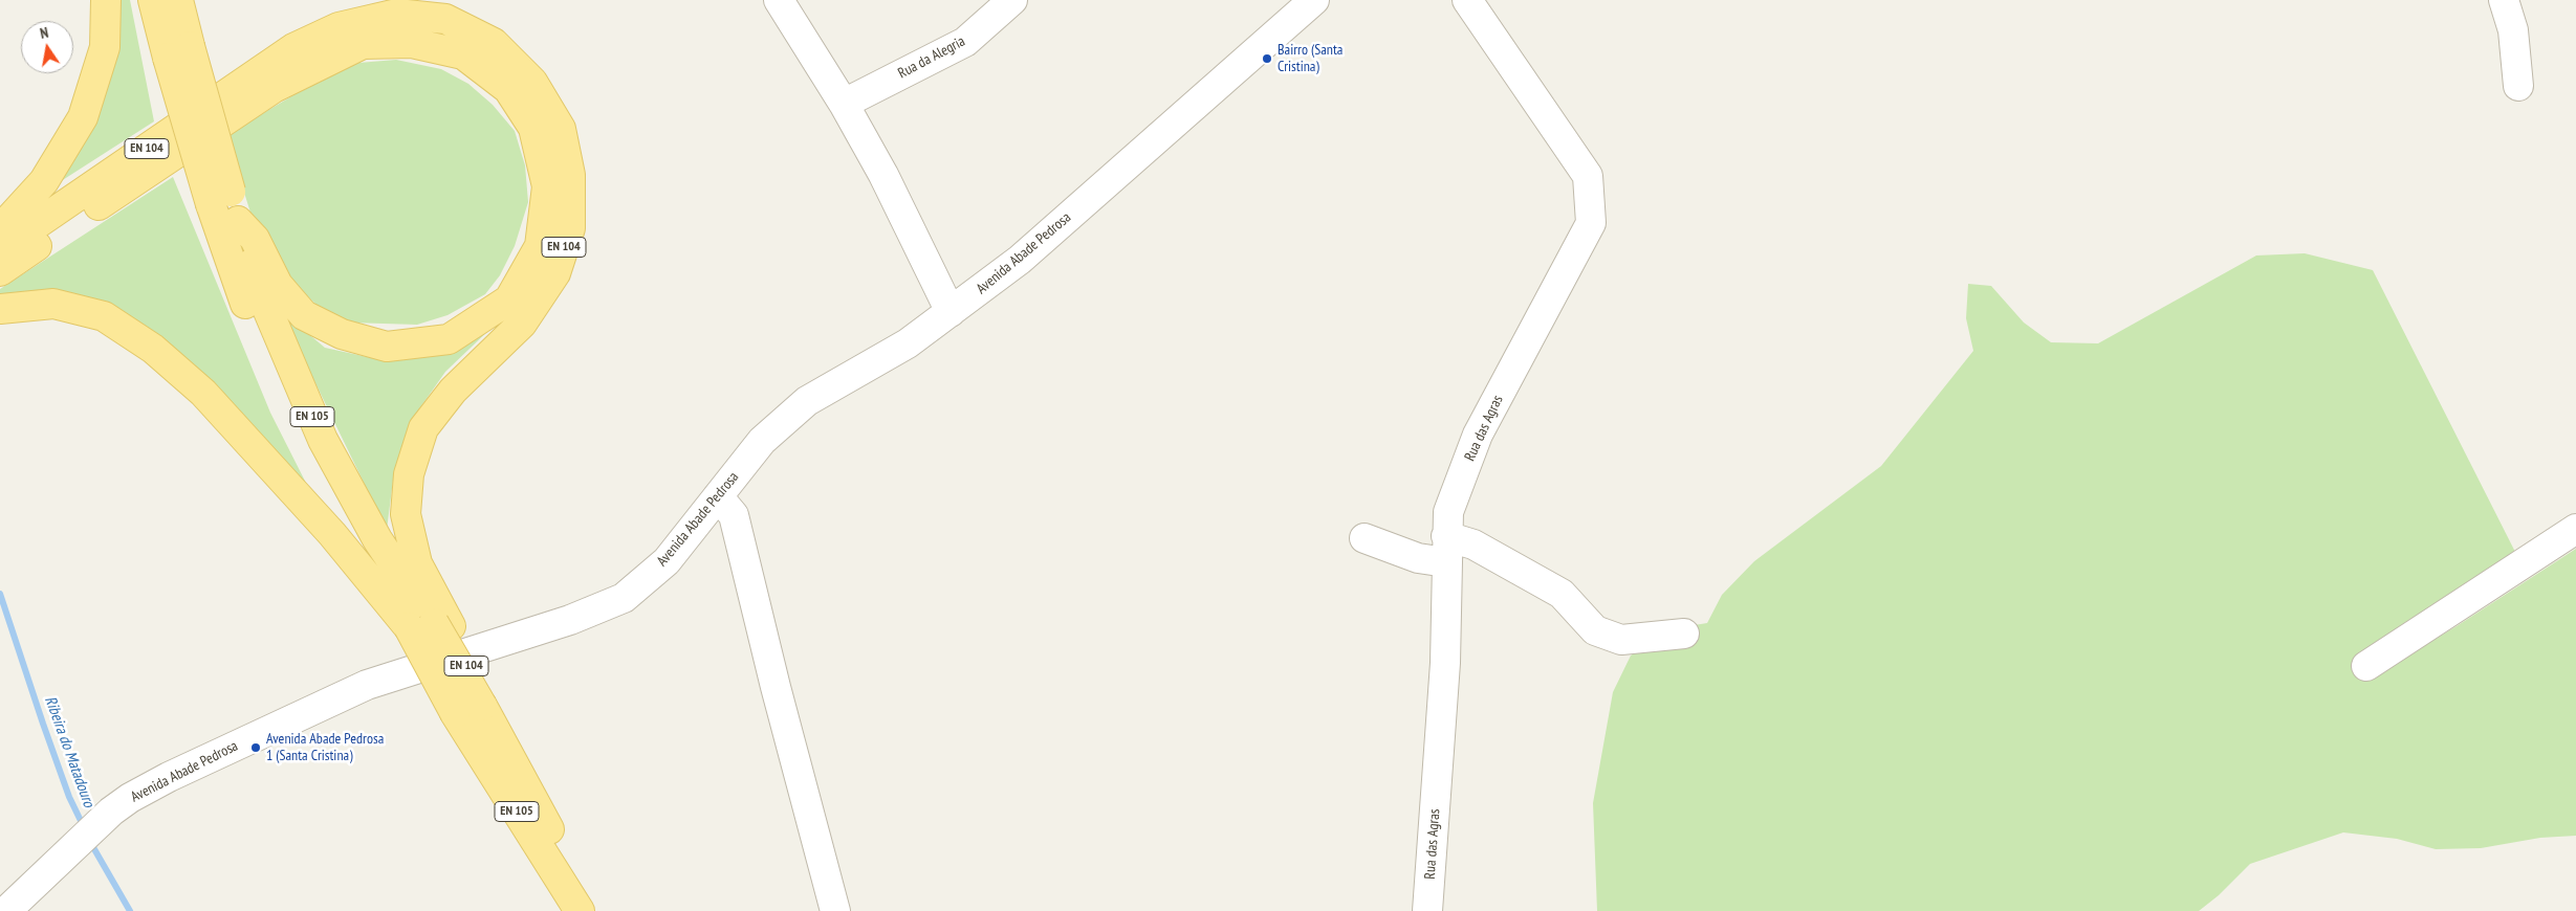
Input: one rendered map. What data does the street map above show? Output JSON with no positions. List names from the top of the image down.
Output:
{
  "streets": {
    "main road": ["EN 104", "EN 105"],
    "street": ["Rua da Alegria", "Avenida Abade Pedrosa", "Rua das Agras"]
  },
  "crossings": [
    ["EN 104", "EN 105"]
  ],
  "water": ["Ribeira do Matadouro"],
  "places": ["Bairro (Santa Cristina)", "Avenida Abade Pedrosa 1 (Santa Cristina)"],
  "north": "top"
}
